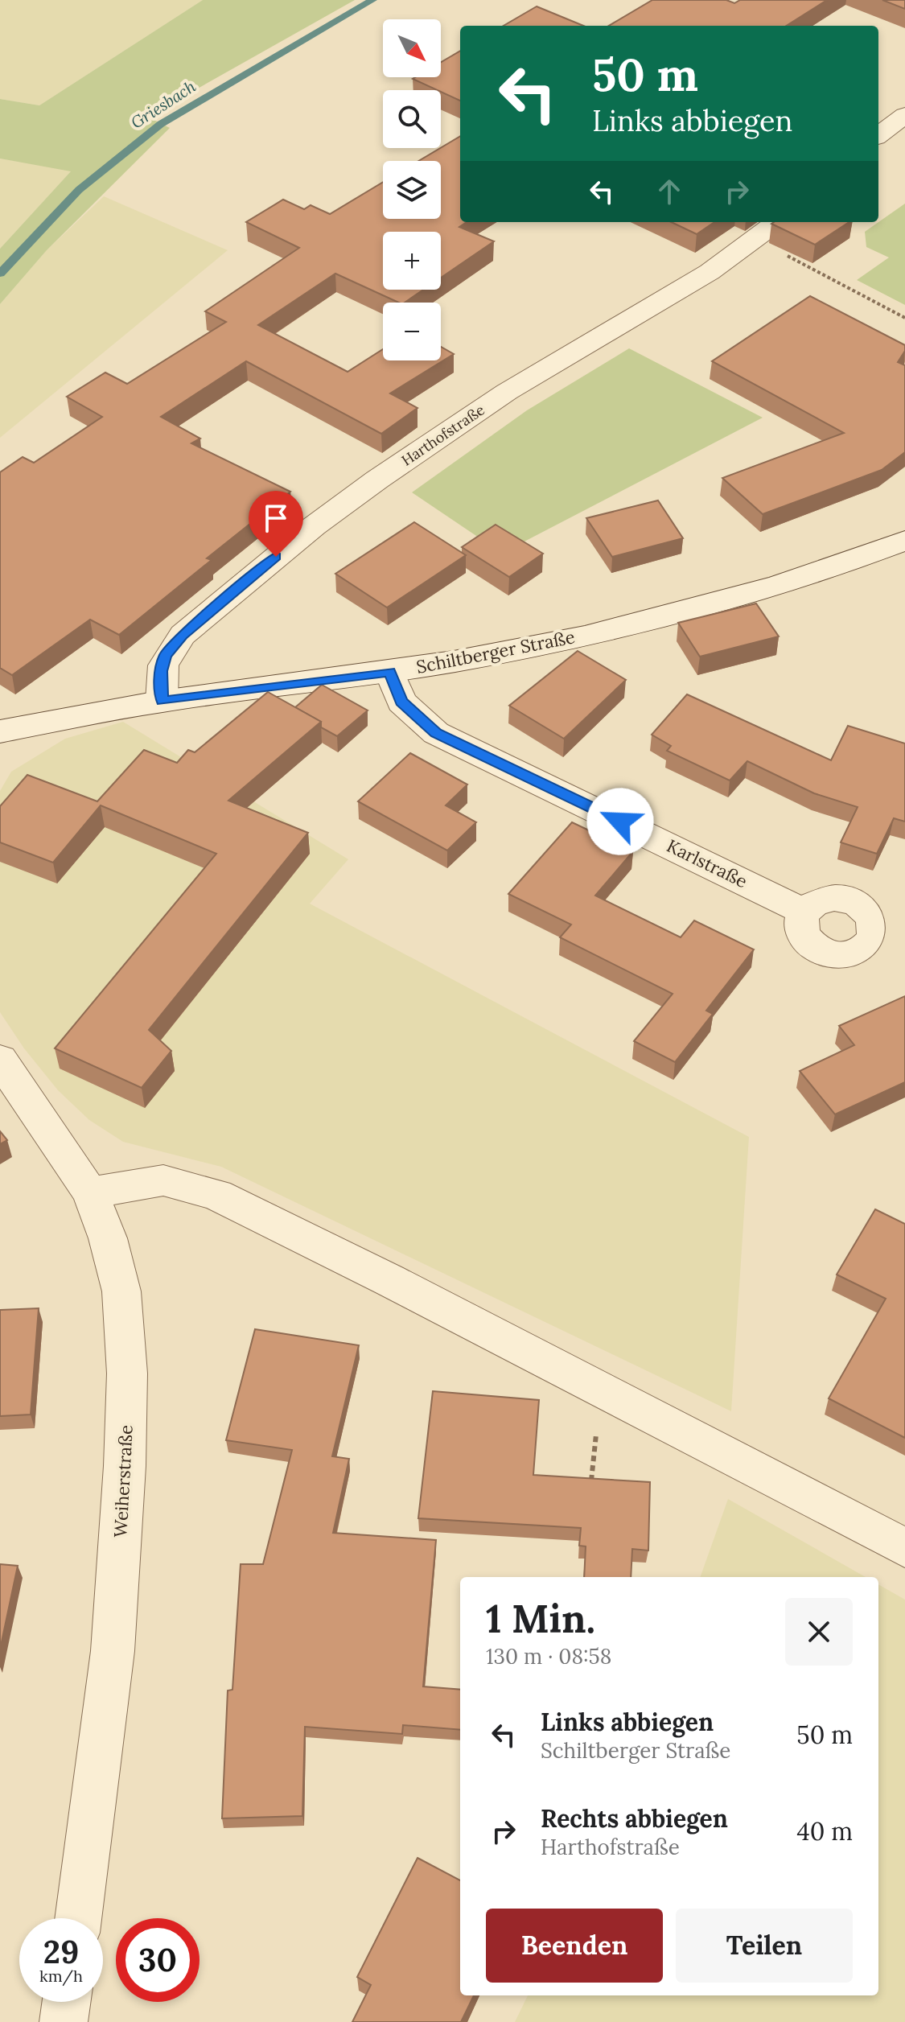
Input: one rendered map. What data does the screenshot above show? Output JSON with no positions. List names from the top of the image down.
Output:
{
  "streets": {
    "street": [
      "Harthofstraße",
      "Schiltberger Straße",
      "Karlstraße",
      "Weiherstraße"
    ]
  },
  "crossings": [
    ["Harthofstraße", "Schiltberger Straße"],
    ["Schiltberger Straße", "Karlstraße"]
  ],
  "water": ["Griesbach"],
  "north": "bottom right",
  "page": {
    "map_buttons": ["+", "−"],
    "turn": ["50 m", "Links abbiegen"],
    "heading": ["1 Min.", "130 m · 08:58"],
    "list": [
      {
        "name": "Links abbiegen",
        "note": "Schiltberger Straße",
        "value": "50 m"
      },
      {
        "name": "Rechts abbiegen",
        "note": "Harthofstraße",
        "value": "40 m"
      }
    ],
    "buttons": ["Beenden", "Teilen"],
    "speed": "29 km/h",
    "limit": "30"
  }
}
